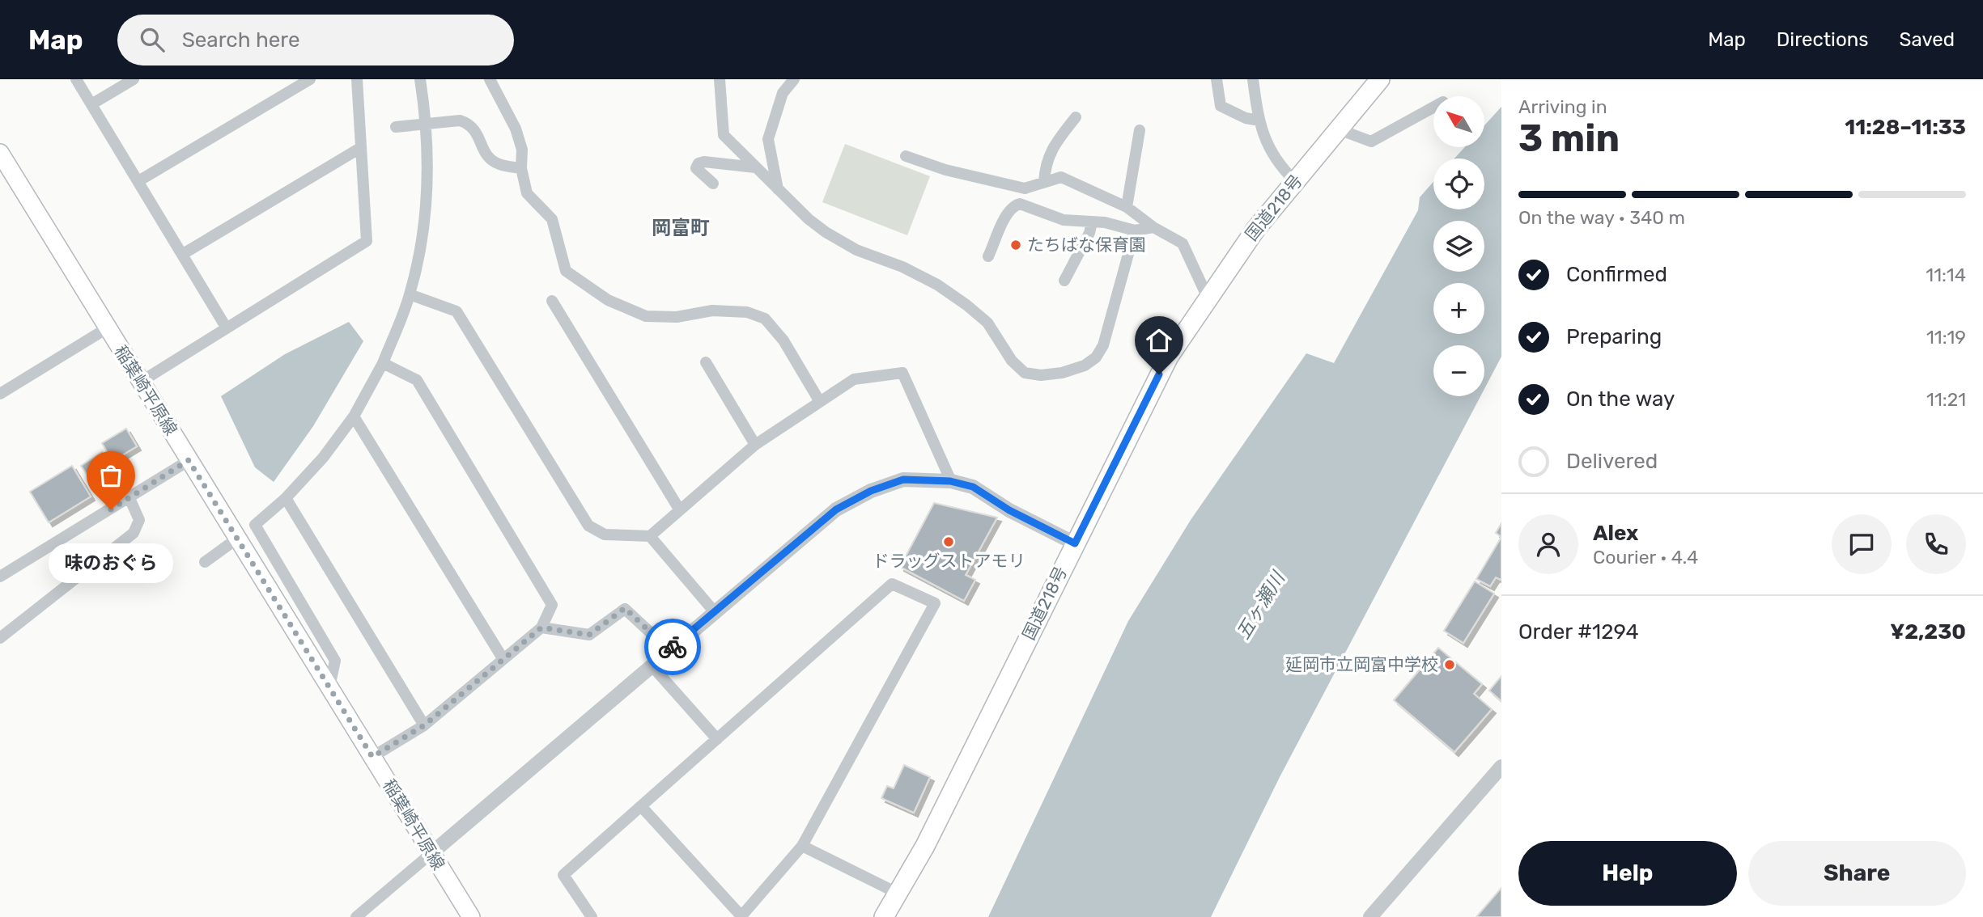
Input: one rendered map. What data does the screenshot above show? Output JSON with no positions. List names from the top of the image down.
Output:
{
  "streets": {
    "highway": ["国道218号"],
    "main road": ["稲葉崎平原線"]
  },
  "districts": ["岡富町"],
  "water": ["五ヶ瀬川"],
  "places": [
    "たちばな保育園",
    "味のおぐら",
    "ドラッグストアモリ",
    "延岡市立岡富中学校"
  ],
  "north": "top left",
  "page": {
    "header": "Map",
    "search": "Search here",
    "nav": ["Map", "Directions", "Saved"],
    "heading": ["3 min", "Arriving in", "11:28–11:33"],
    "panel": [
      "Alex",
      "Courier · 4.4",
      "Order #1294",
      "¥2,230"
    ],
    "map_buttons": ["+", "−"],
    "bar": "On the way · 340 m",
    "list": [
      ["Confirmed", "11:14"],
      ["Preparing", "11:19"],
      ["On the way", "11:21"],
      "Delivered"
    ],
    "bubble": "味のおぐら",
    "buttons": ["Help", "Share"]
  }
}
